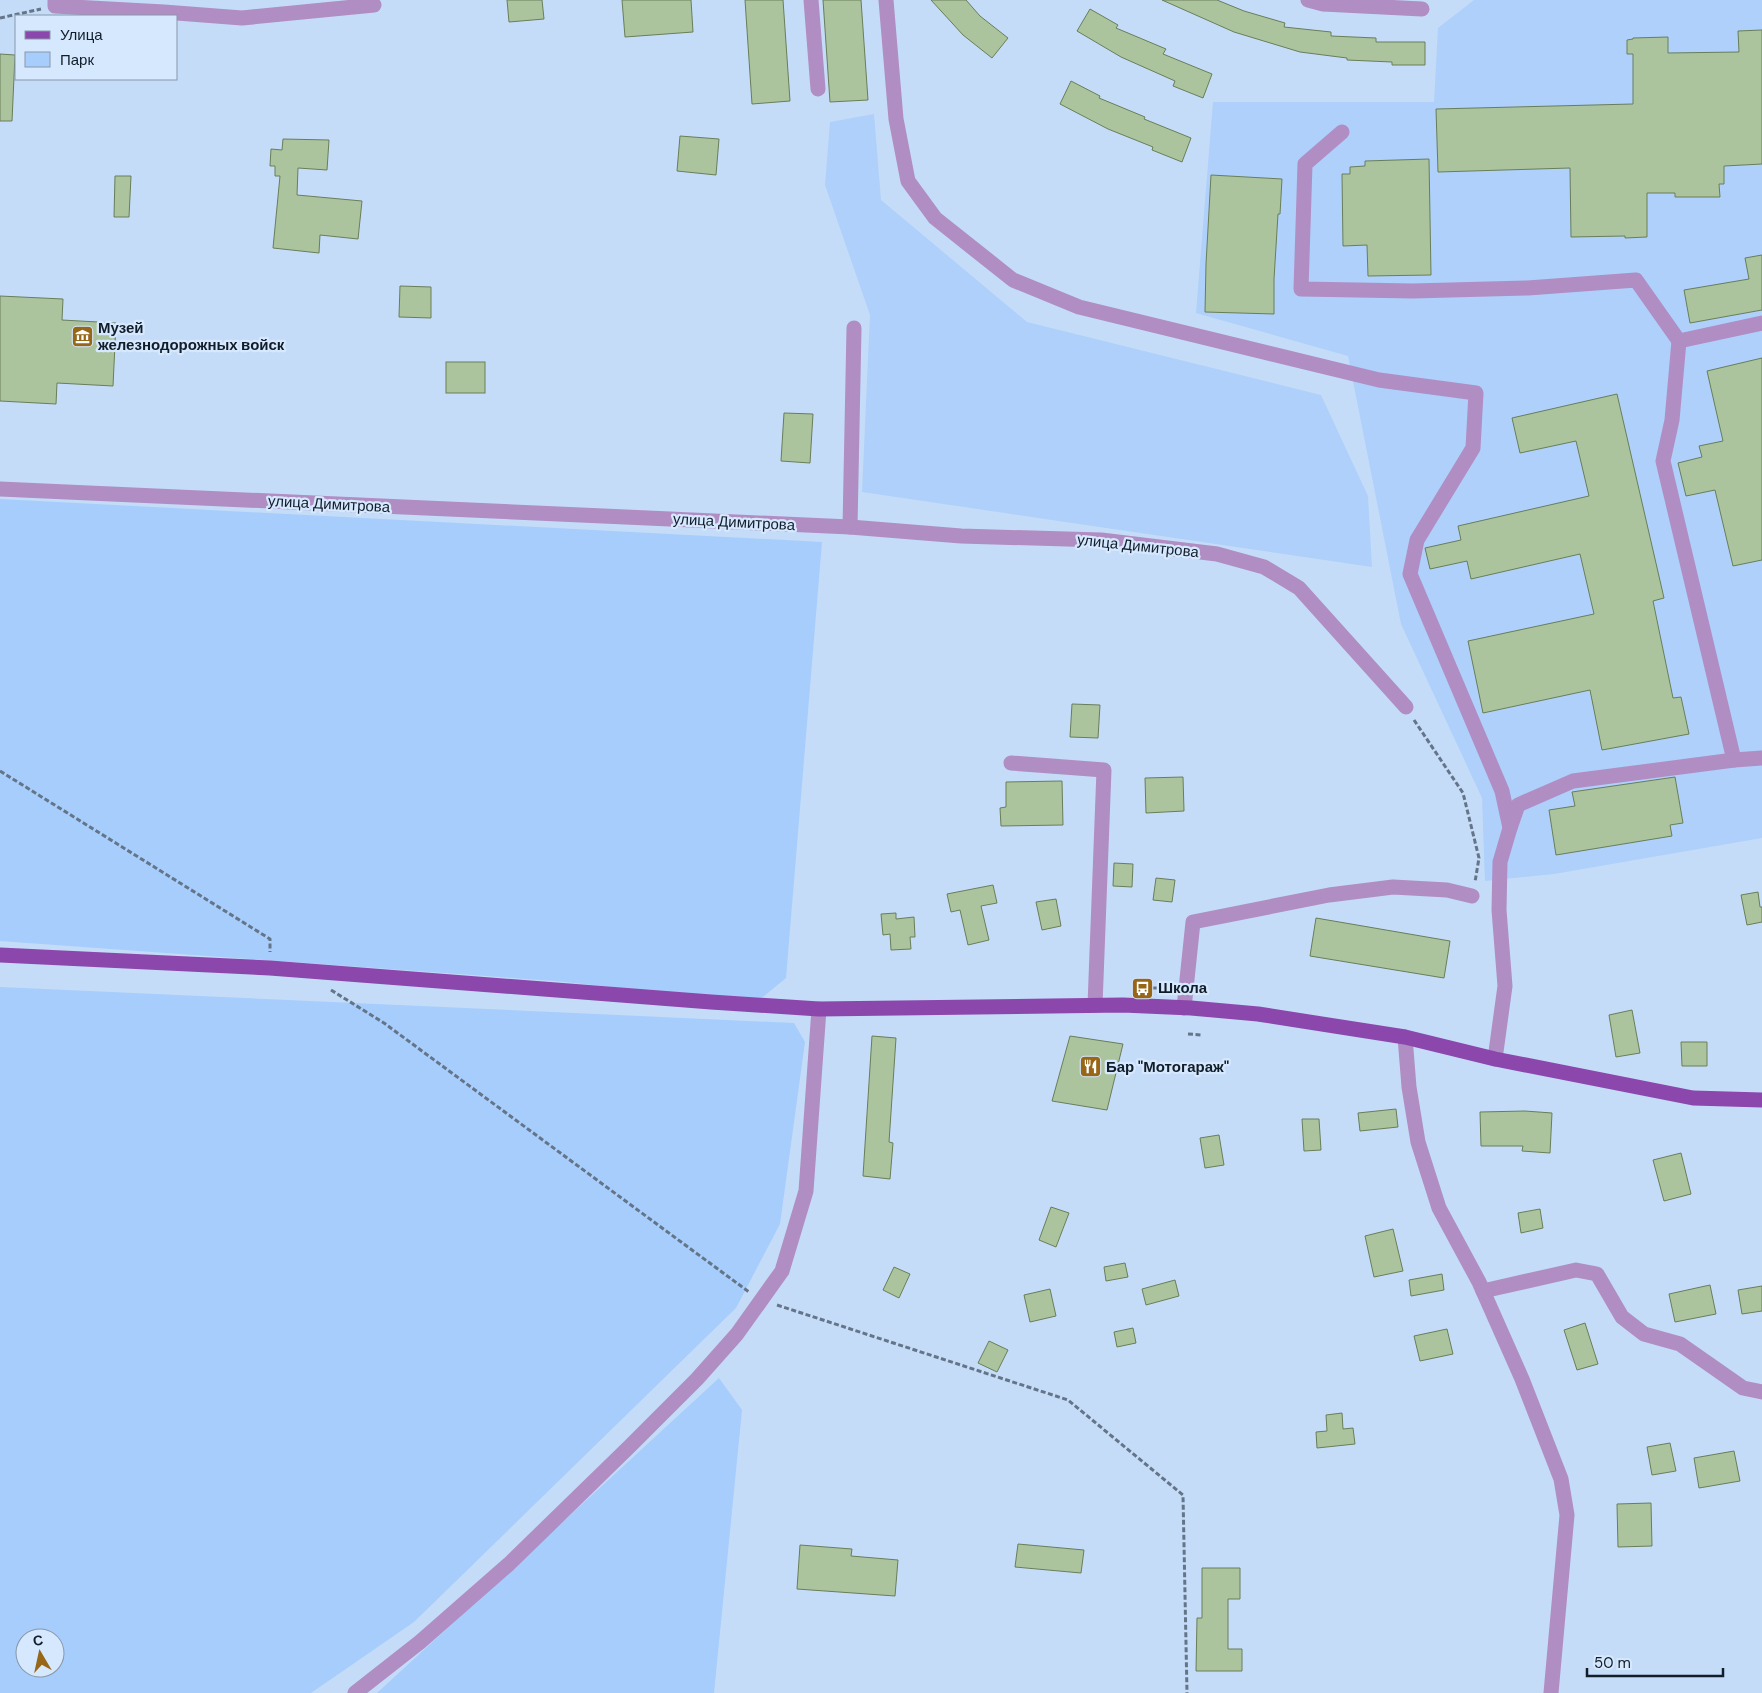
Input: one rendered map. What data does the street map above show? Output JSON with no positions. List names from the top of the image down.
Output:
{
  "streets": {
    "street": ["улица Димитрова"]
  },
  "places": {
    "museum": ["Музей железнодорожных войск"],
    "bus stop": ["Школа"],
    "restaurant": ["Бар \"Мотогараж\""]
  },
  "legend": ["Улица", "Парк"],
  "scale_bar": "50 m",
  "north": "top"
}
